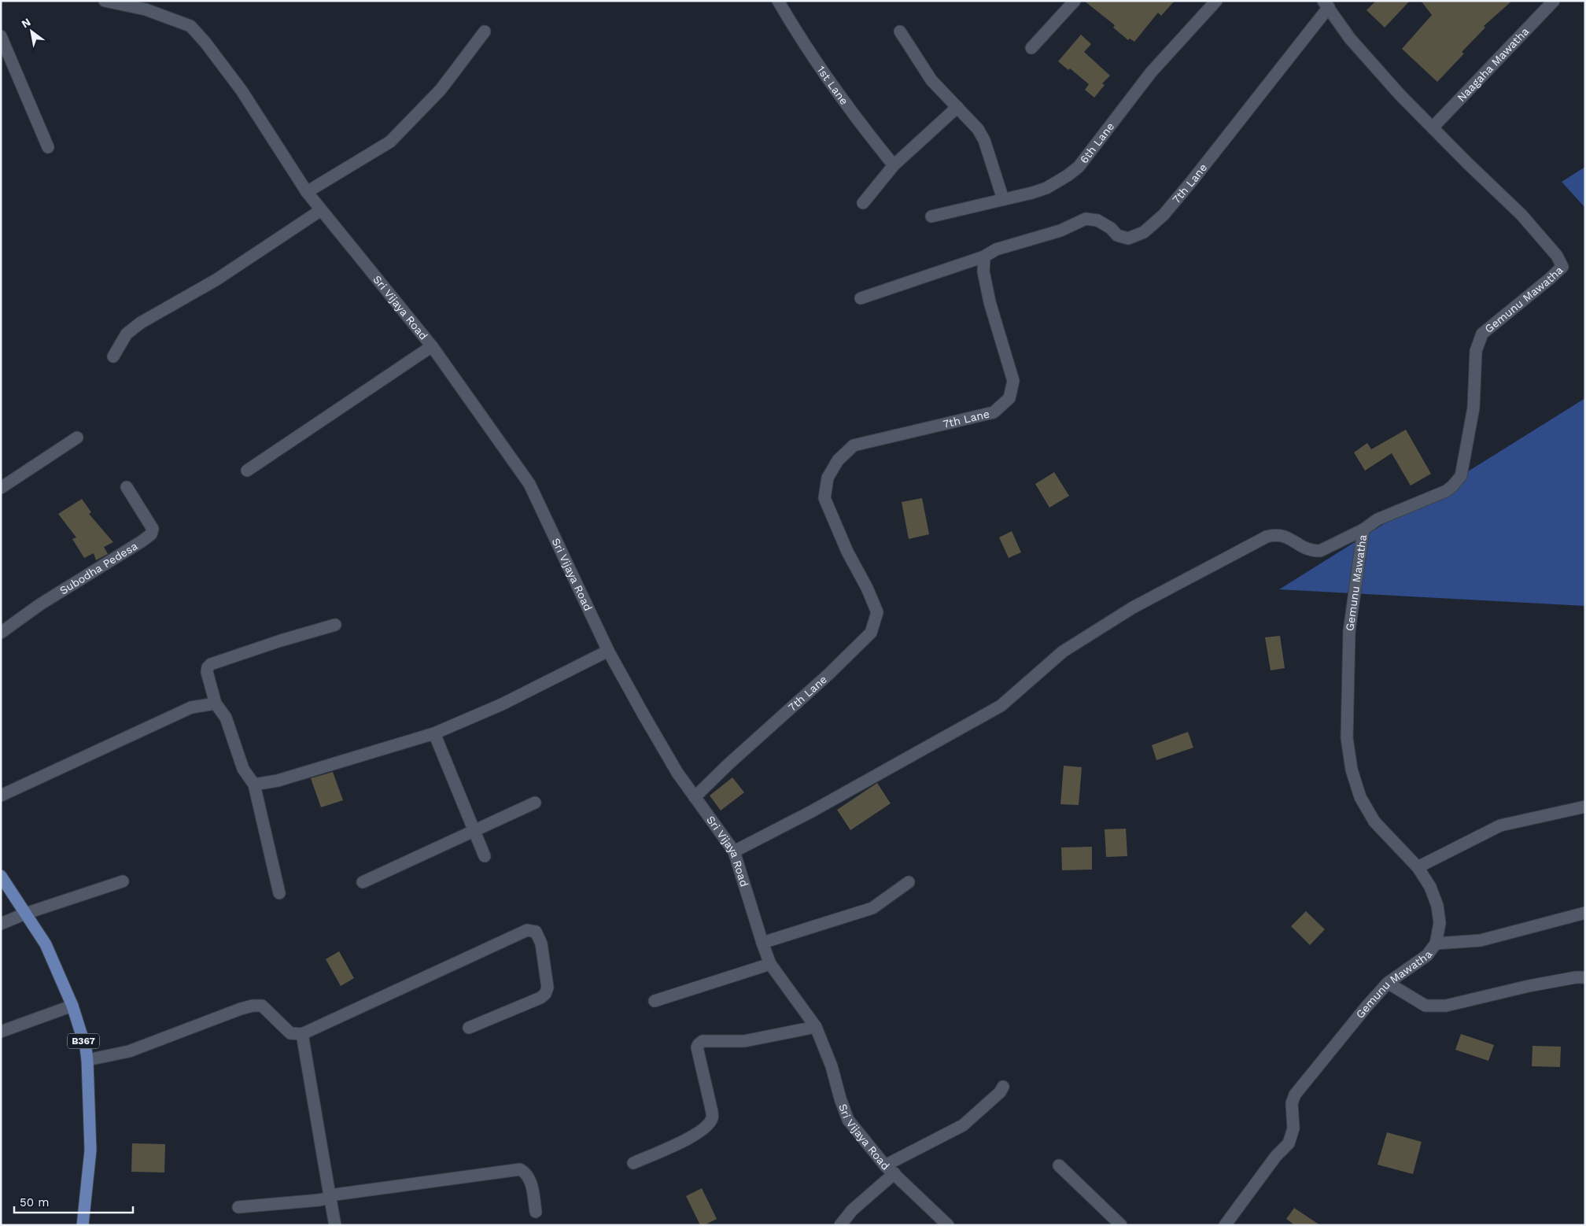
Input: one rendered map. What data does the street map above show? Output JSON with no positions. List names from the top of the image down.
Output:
{
  "streets": {
    "main road": ["B367"],
    "street": [
      "Naagaha Mawatha",
      "1st Lane",
      "6th Lane",
      "7th Lane",
      "Gemunu Mawatha",
      "Sri Vijaya Road",
      "Subodha Pedesa"
    ]
  },
  "crossings": [
    ["Naagaha Mawatha", "Gemunu Mawatha"],
    ["7th Lane", "Gemunu Mawatha"],
    ["7th Lane", "Sri Vijaya Road"]
  ],
  "scale_bar": "50 m",
  "north": "top left"
}
